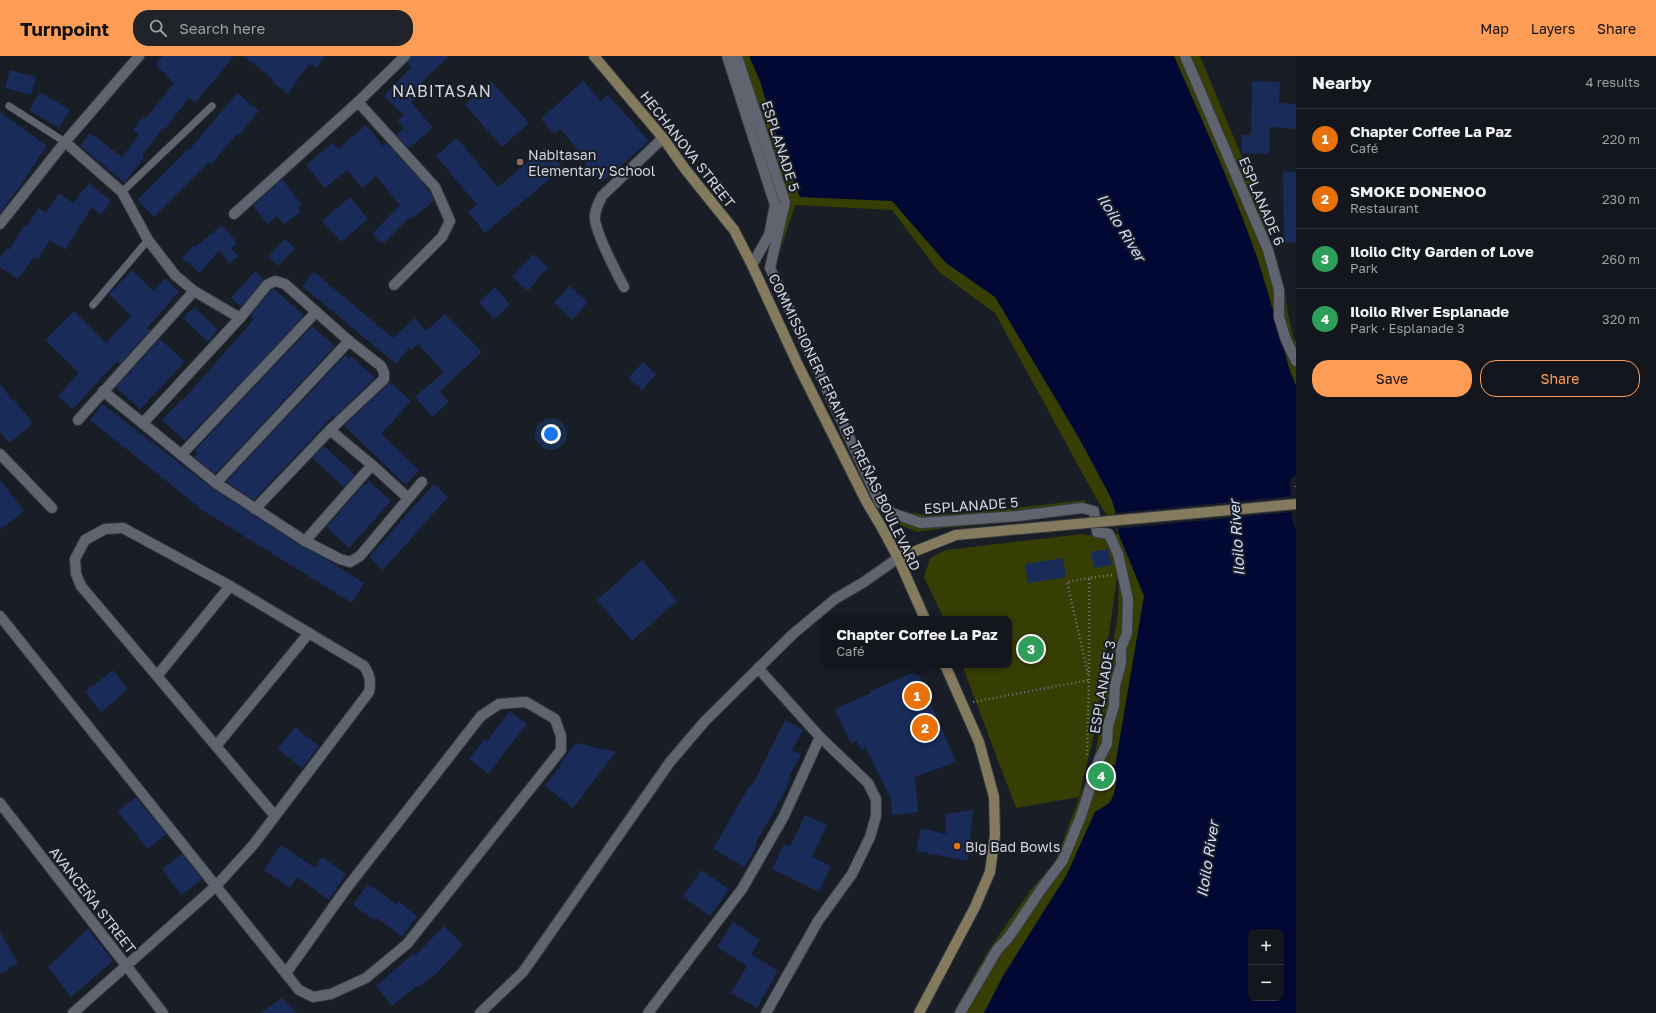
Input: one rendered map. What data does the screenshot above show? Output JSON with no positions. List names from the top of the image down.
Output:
{
  "streets": {
    "main road": ["HECHANOVA STREET", "COMMISSIONER EFRAIM B. TREÑAS BOULEVARD"],
    "street": [
      "ESPLANADE 5",
      "ESPLANADE 6",
      "ESPLANADE 3",
      "AVANCEÑA STREET"
    ]
  },
  "crossings": [
    ["ESPLANADE 5", "ESPLANADE 3"],
    ["HECHANOVA STREET", "COMMISSIONER EFRAIM B. TREÑAS BOULEVARD"]
  ],
  "districts": ["NABITASAN"],
  "water": ["Iloilo River"],
  "places": ["Nabitasan Elementary School", "Big Bad Bowls"],
  "page": {
    "header": "Turnpoint",
    "search": "Search here",
    "nav": ["Map", "Layers", "Share"],
    "heading": ["Nearby", "4 results"],
    "list": [
      {
        "mark": "1",
        "name": "Chapter Coffee La Paz",
        "note": "Café",
        "value": "220 m"
      },
      {
        "mark": "2",
        "name": "SMOKE DONENOO",
        "note": "Restaurant",
        "value": "230 m"
      },
      {
        "mark": "3",
        "name": "Iloilo City Garden of Love",
        "note": "Park",
        "value": "260 m"
      },
      {
        "mark": "4",
        "name": "Iloilo River Esplanade",
        "note": "Park · Esplanade 3",
        "value": "320 m"
      }
    ],
    "buttons": ["Save", "Share"],
    "popup": ["Chapter Coffee La Paz", "Café"],
    "pins": [
      "3",
      "1",
      "2",
      "4"
    ],
    "map_buttons": ["+", "−"]
  }
}
